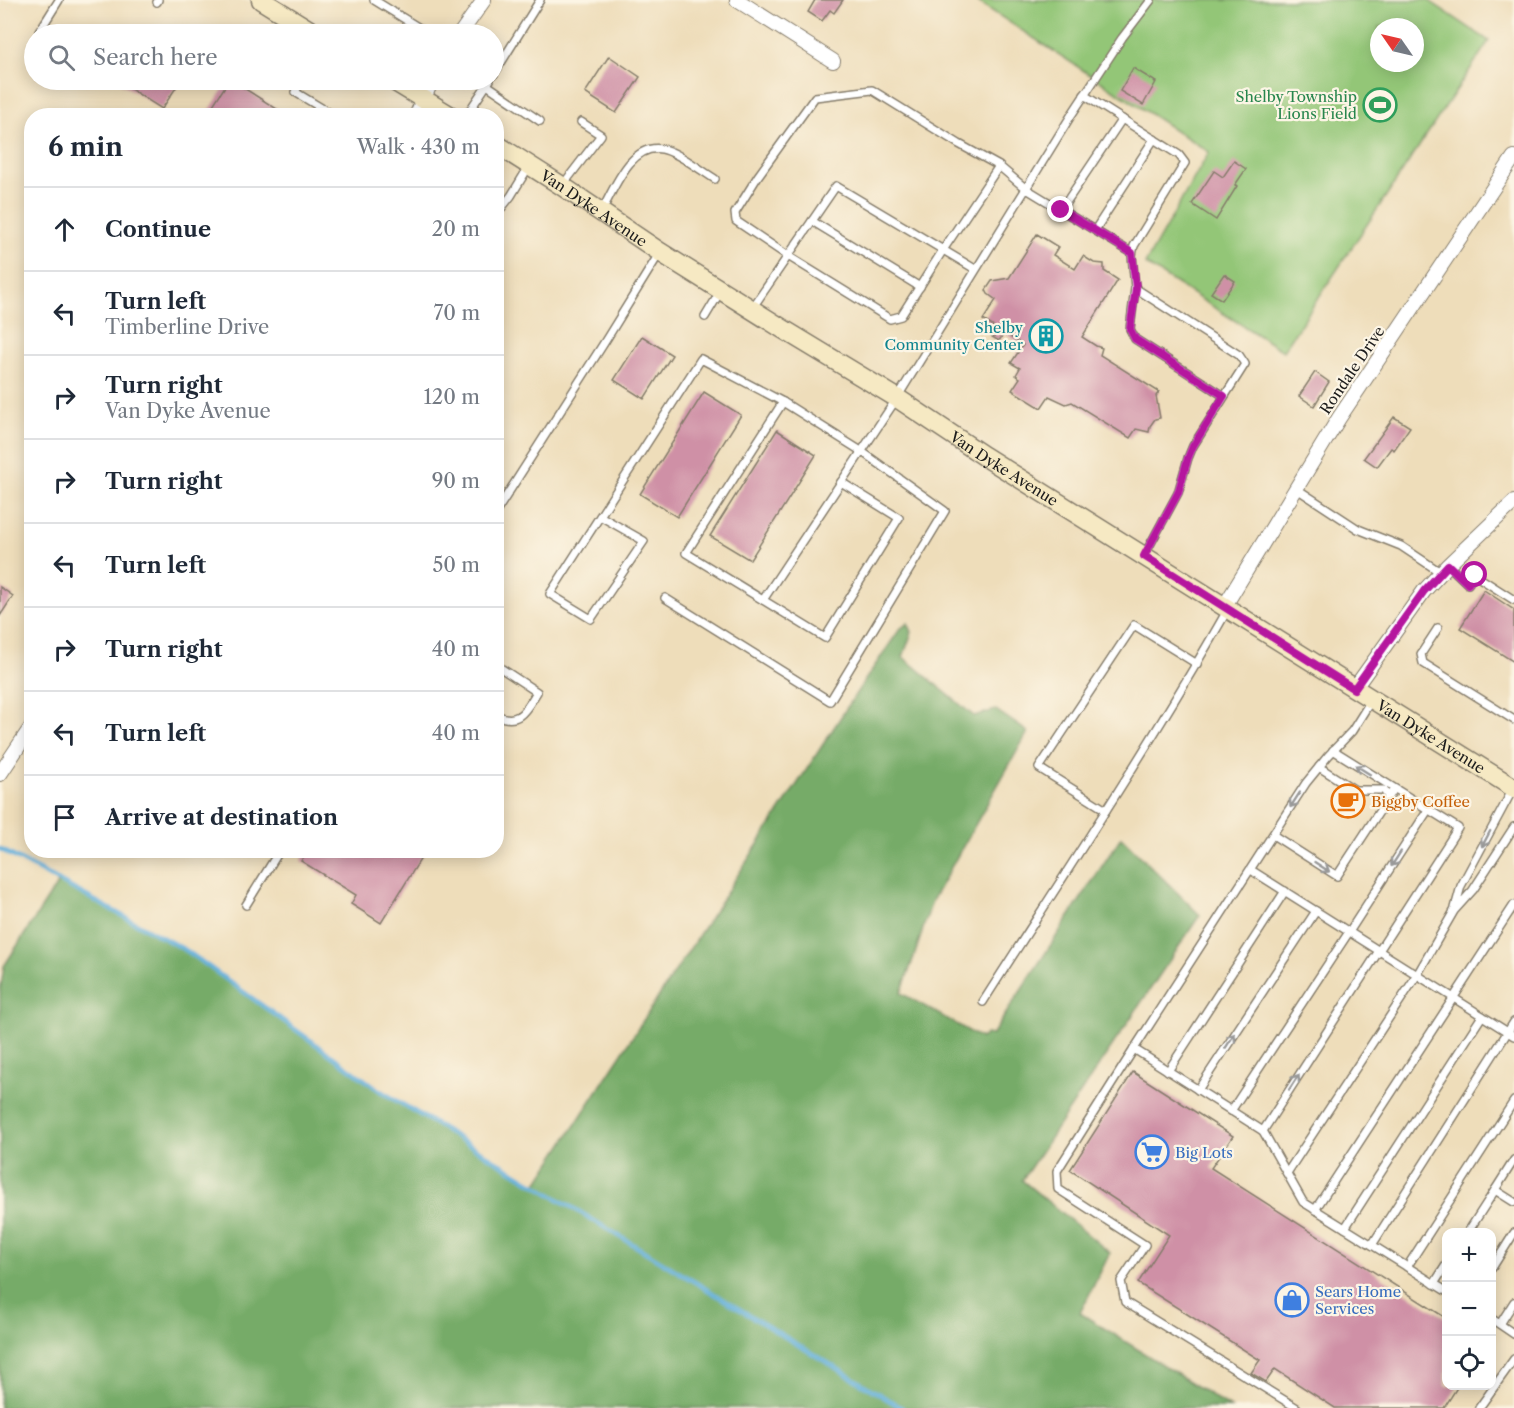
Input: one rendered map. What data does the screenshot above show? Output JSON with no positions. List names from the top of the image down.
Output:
{
  "streets": {
    "main road": ["Van Dyke Avenue"],
    "street": ["Rondale Drive"]
  },
  "crossings": [
    ["Van Dyke Avenue", "Rondale Drive"]
  ],
  "places": {
    "sports": ["Shelby Township Lions Field"],
    "building": ["Shelby Community Center"],
    "cafe": ["Biggby Coffee"],
    "supermarket": ["Big Lots"],
    "shop": ["Sears Home Services"]
  },
  "north": "top left",
  "page": {
    "search": "Search here",
    "heading": ["6 min", "Walk · 430 m"],
    "list": [
      ["Continue", "20 m"],
      ["Turn left", "Timberline Drive", "70 m"],
      ["Turn right", "Van Dyke Avenue", "120 m"],
      ["Turn right", "90 m"],
      ["Turn left", "50 m"],
      ["Turn right", "40 m"],
      ["Turn left", "40 m"],
      "Arrive at destination"
    ],
    "map_buttons": ["+", "−"]
  }
}
